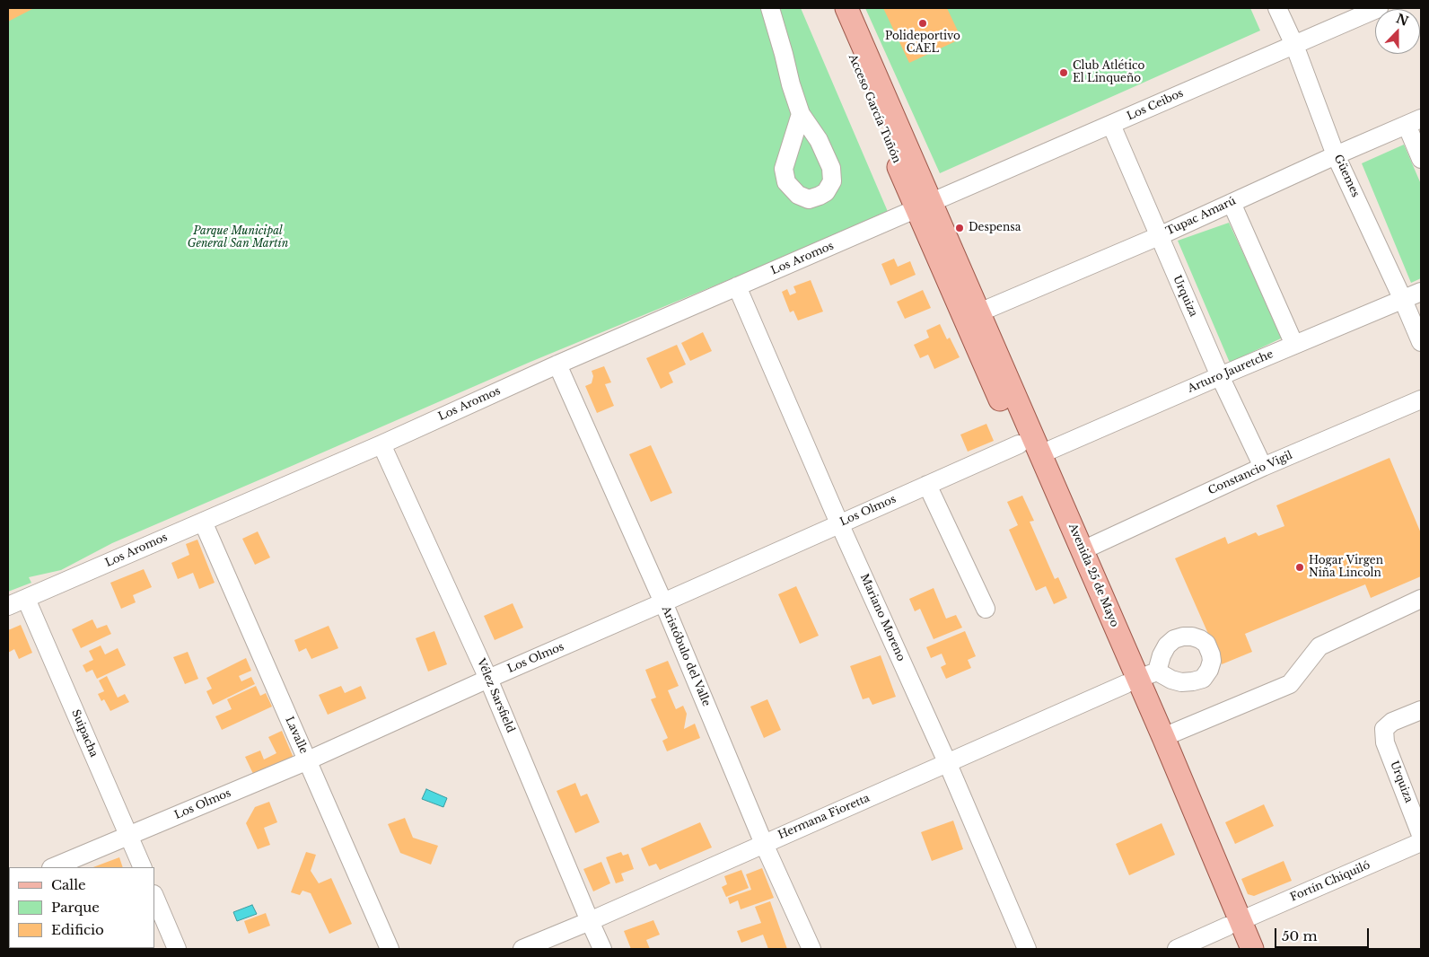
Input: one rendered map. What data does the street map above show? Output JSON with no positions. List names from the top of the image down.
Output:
{
  "streets": {
    "main road": ["Acceso García Tuñón", "Avenida 25 de Mayo"],
    "street": [
      "Los Ceibos",
      "Güemes",
      "Tupac Amarú",
      "Los Aromos",
      "Urquiza",
      "Arturo Jauretche",
      "Constancio Vigil",
      "Los Olmos",
      "Mariano Moreno",
      "Aristóbulo del Valle",
      "Vélez Sarsfield",
      "Suipacha",
      "Lavalle",
      "Hermana Fioretta",
      "Fortín Chiquiló"
    ]
  },
  "crossings": [
    ["Los Ceibos", "Acceso García Tuñón"],
    ["Los Ceibos", "Güemes"],
    ["Los Ceibos", "Los Aromos"],
    ["Los Ceibos", "Urquiza"],
    ["Los Ceibos", "Avenida 25 de Mayo"],
    ["Acceso García Tuñón", "Los Aromos"],
    ["Acceso García Tuñón", "Avenida 25 de Mayo"],
    ["Güemes", "Tupac Amarú"],
    ["Güemes", "Arturo Jauretche"],
    ["Tupac Amarú", "Urquiza"],
    ["Tupac Amarú", "Avenida 25 de Mayo"],
    ["Los Aromos", "Avenida 25 de Mayo"],
    ["Los Aromos", "Mariano Moreno"],
    ["Los Aromos", "Aristóbulo del Valle"],
    ["Los Aromos", "Vélez Sarsfield"],
    ["Los Aromos", "Suipacha"],
    ["Los Aromos", "Lavalle"],
    ["Urquiza", "Arturo Jauretche"],
    ["Urquiza", "Constancio Vigil"],
    ["Arturo Jauretche", "Los Olmos"],
    ["Arturo Jauretche", "Avenida 25 de Mayo"],
    ["Constancio Vigil", "Avenida 25 de Mayo"],
    ["Los Olmos", "Avenida 25 de Mayo"],
    ["Los Olmos", "Mariano Moreno"],
    ["Los Olmos", "Aristóbulo del Valle"],
    ["Los Olmos", "Vélez Sarsfield"],
    ["Los Olmos", "Suipacha"],
    ["Los Olmos", "Lavalle"],
    ["Avenida 25 de Mayo", "Hermana Fioretta"],
    ["Avenida 25 de Mayo", "Fortín Chiquiló"],
    ["Mariano Moreno", "Hermana Fioretta"],
    ["Aristóbulo del Valle", "Hermana Fioretta"],
    ["Vélez Sarsfield", "Hermana Fioretta"]
  ],
  "parks": ["Parque Municipal General San Martín"],
  "places": [
    "Polideportivo CAEL",
    "Club Atlético El Linqueño",
    "Despensa",
    "Hogar Virgen Niña Lincoln"
  ],
  "legend": ["Calle", "Parque", "Edificio"],
  "scale_bar": "50 m",
  "north": "top"
}
